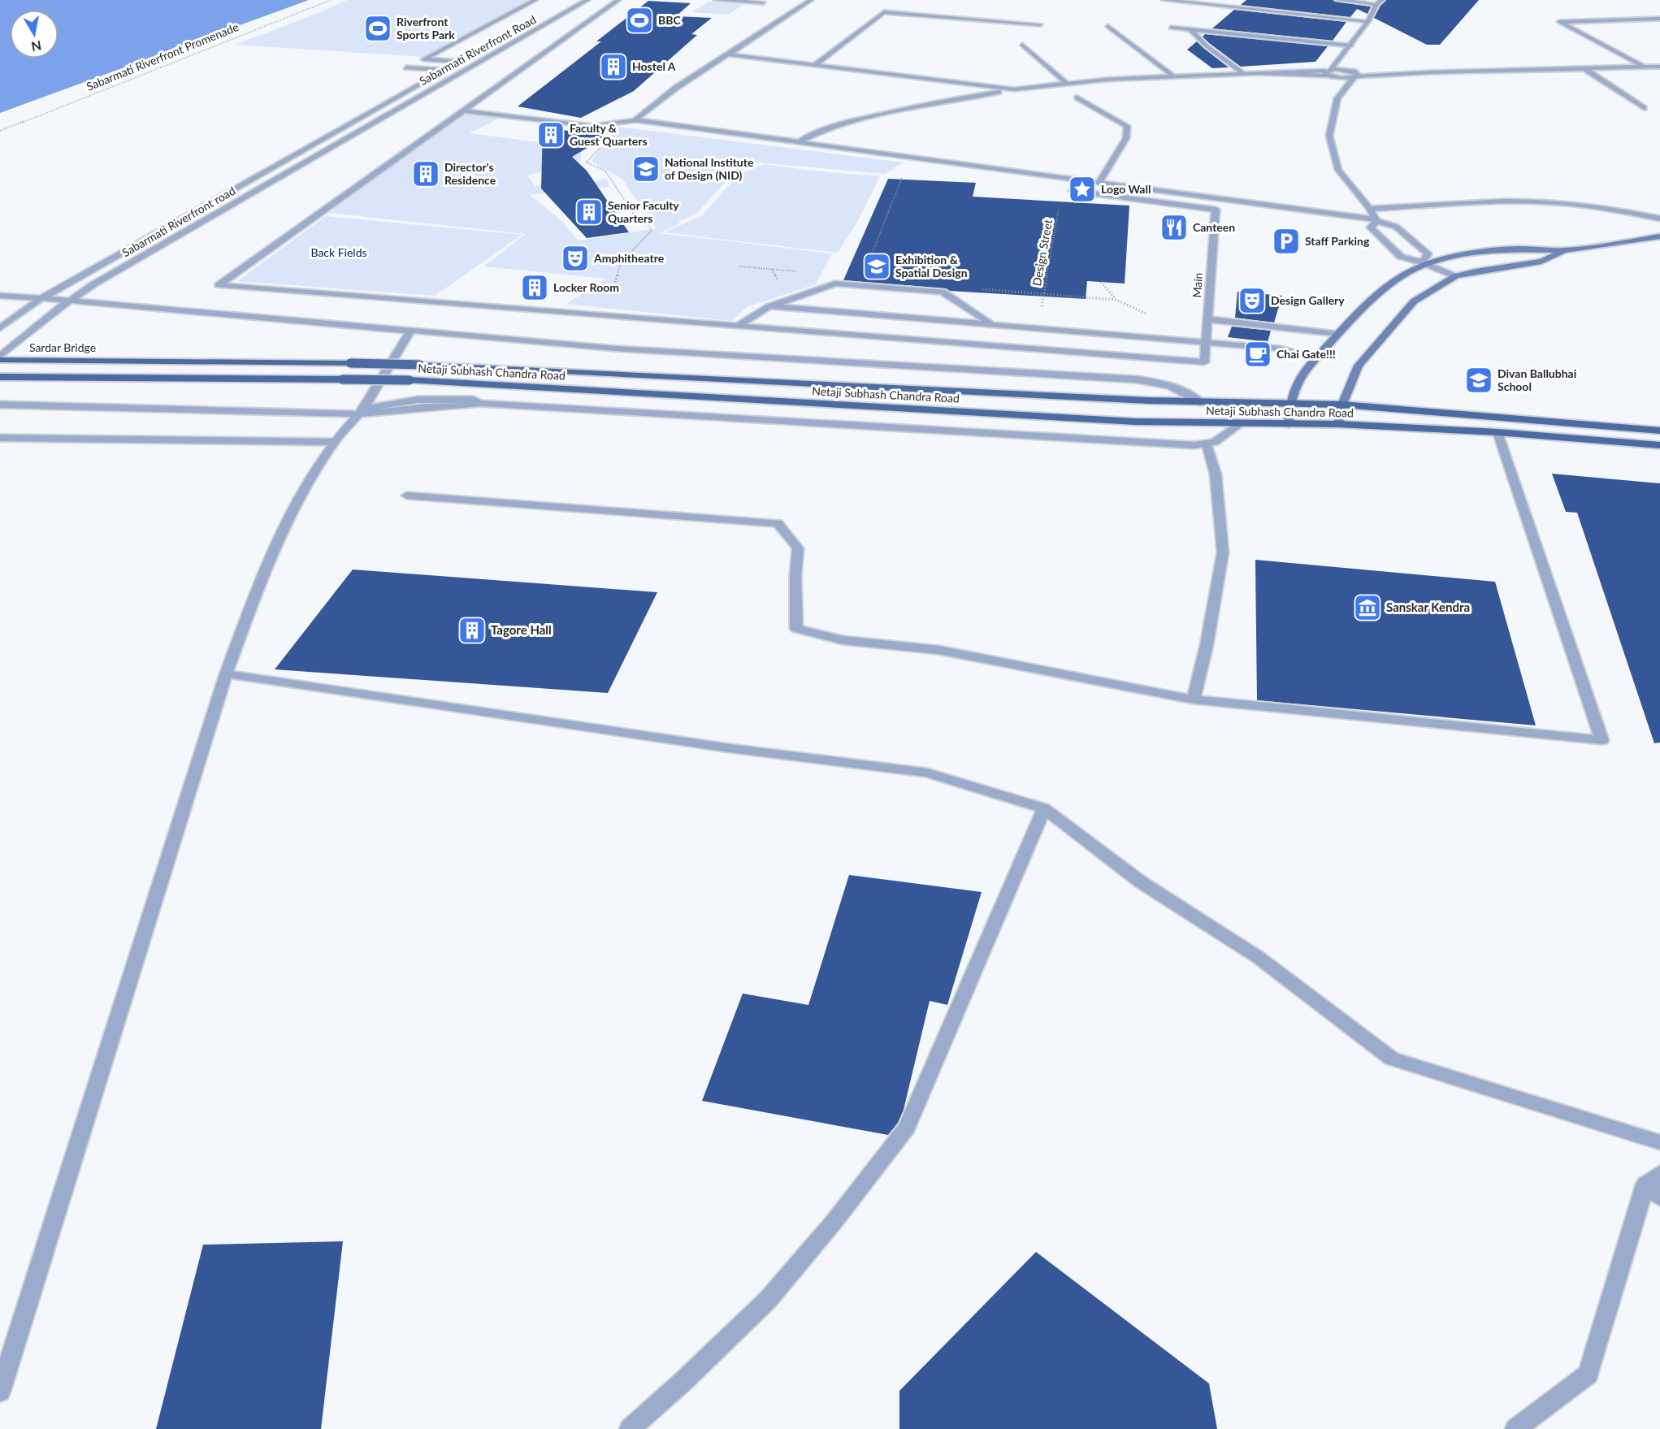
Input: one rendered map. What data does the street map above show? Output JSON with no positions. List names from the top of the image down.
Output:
{
  "streets": {
    "main road": ["Sardar Bridge", "Netaji Subhash Chandra Road"],
    "street": ["Sabarmati Riverfront Road", "Sabarmati Riverfront road", "Main"],
    "path": ["Sabarmati Riverfront Promenade", "Design Street"]
  },
  "crossings": [
    ["Sabarmati Riverfront Road", "Sabarmati Riverfront road"],
    ["Sabarmati Riverfront road", "Sardar Bridge"],
    ["Design Street", "Main"],
    ["Sardar Bridge", "Netaji Subhash Chandra Road"]
  ],
  "parks": ["Back Fields"],
  "places": {
    "sports": ["BBC", "Riverfront Sports Park"],
    "building": [
      "Hostel A",
      "Faculty & Guest Quarters",
      "Director's Residence",
      "Senior Faculty Quarters",
      "Locker Room",
      "Tagore Hall"
    ],
    "school or university": ["National Institute of Design (NID)", "Exhibition & Spatial Design", "Divan Ballubhai School"],
    "place": ["Logo Wall"],
    "restaurant": ["Canteen"],
    "parking": ["Staff Parking"],
    "theatre": ["Amphitheatre", "Design Gallery"],
    "cafe": ["Chai Gate!!!"],
    "museum": ["Sanskar Kendra"]
  },
  "north": "bottom"
}
